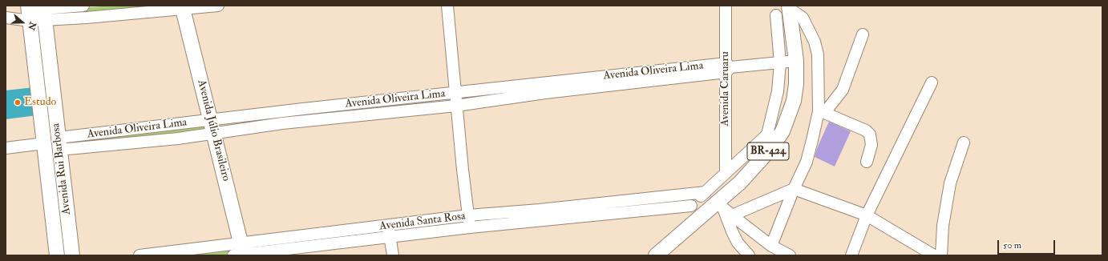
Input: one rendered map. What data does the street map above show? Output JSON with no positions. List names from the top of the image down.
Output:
{
  "streets": {
    "main road": ["Avenida Júlio Brasileiro", "BR-424", "Avenida Rui Barbosa"],
    "street": ["Avenida Oliveira Lima", "Avenida Caruaru", "Avenida Santa Rosa"]
  },
  "crossings": [
    ["Avenida Oliveira Lima", "Avenida Caruaru"],
    ["Avenida Oliveira Lima", "Avenida Júlio Brasileiro"],
    ["Avenida Oliveira Lima", "BR-424"],
    ["Avenida Oliveira Lima", "Avenida Rui Barbosa"],
    ["Avenida Júlio Brasileiro", "Avenida Santa Rosa"]
  ],
  "places": ["Estudo"],
  "scale_bar": "50 m",
  "north": "right"
}
